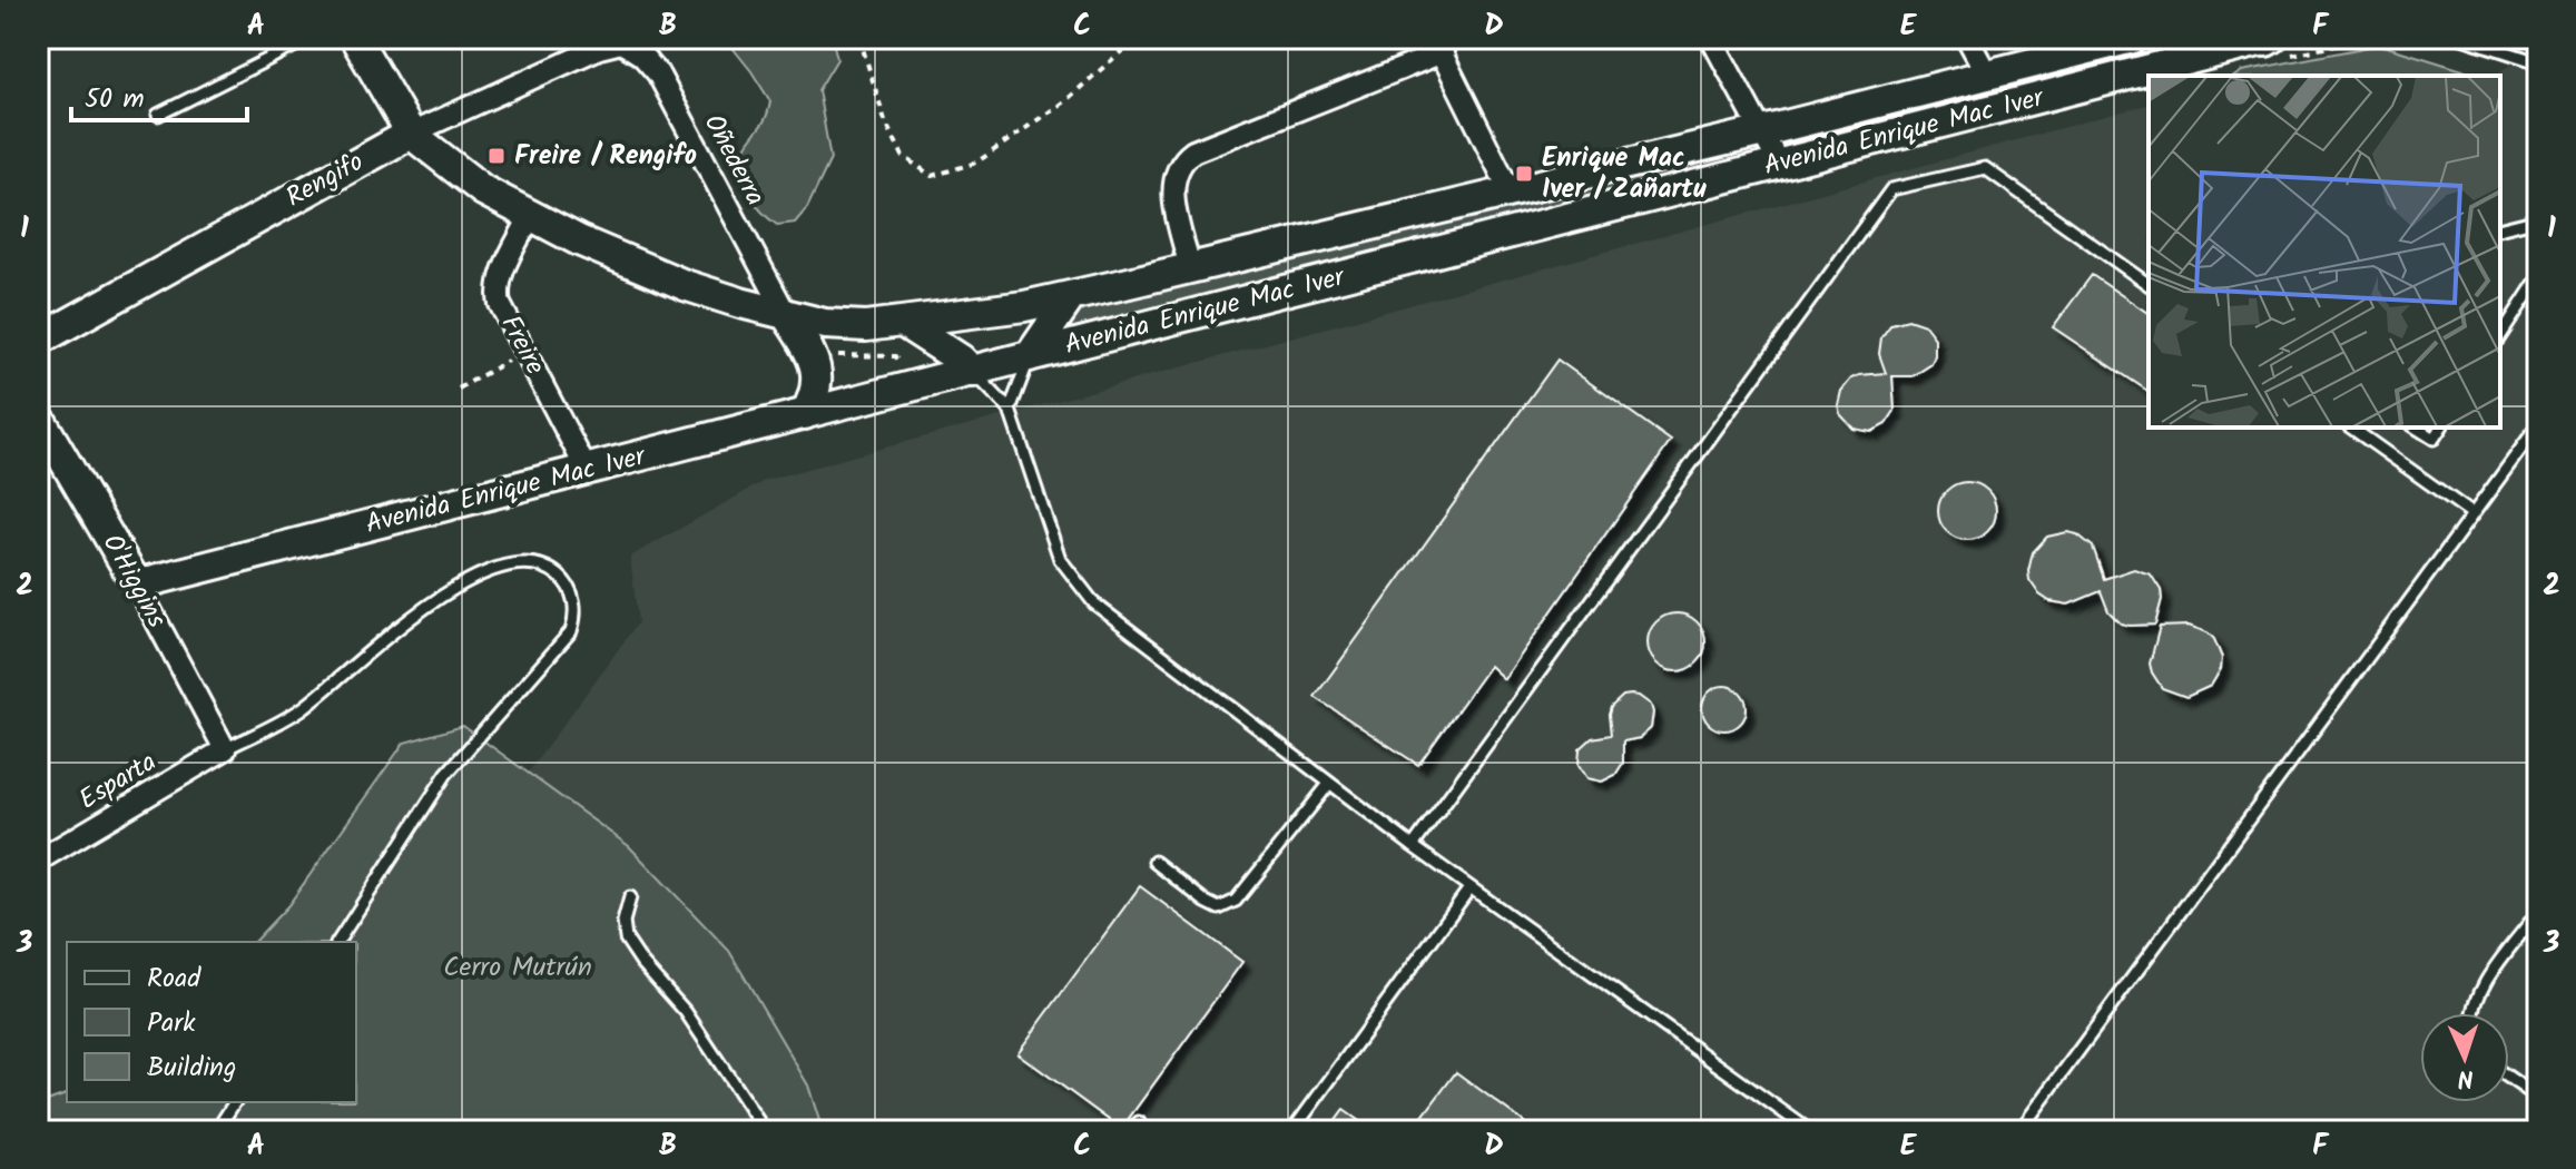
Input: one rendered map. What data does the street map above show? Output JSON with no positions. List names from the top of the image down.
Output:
{
  "streets": {
    "main road": ["Avenida Enrique Mac Iver", "Rengifo", "O'Higgins"],
    "street": ["Oñederra", "Freire", "Esparta"]
  },
  "crossings": [
    ["Avenida Enrique Mac Iver", "Oñederra"],
    ["Avenida Enrique Mac Iver", "Freire"],
    ["Avenida Enrique Mac Iver", "O'Higgins"],
    ["Oñederra", "Rengifo"],
    ["O'Higgins", "Esparta"]
  ],
  "parks": ["Cerro Mutrún"],
  "places": {
    "transit": ["Freire / Rengifo", "Enrique Mac Iver / Zañartu"]
  },
  "legend": ["Road", "Park", "Building"],
  "scale_bar": "50 m",
  "north": "bottom",
  "grid": {
    "columns": [
      "A",
      "B",
      "C",
      "D",
      "E",
      "F"
    ],
    "rows": ["1", "2", "3"]
  }
}
